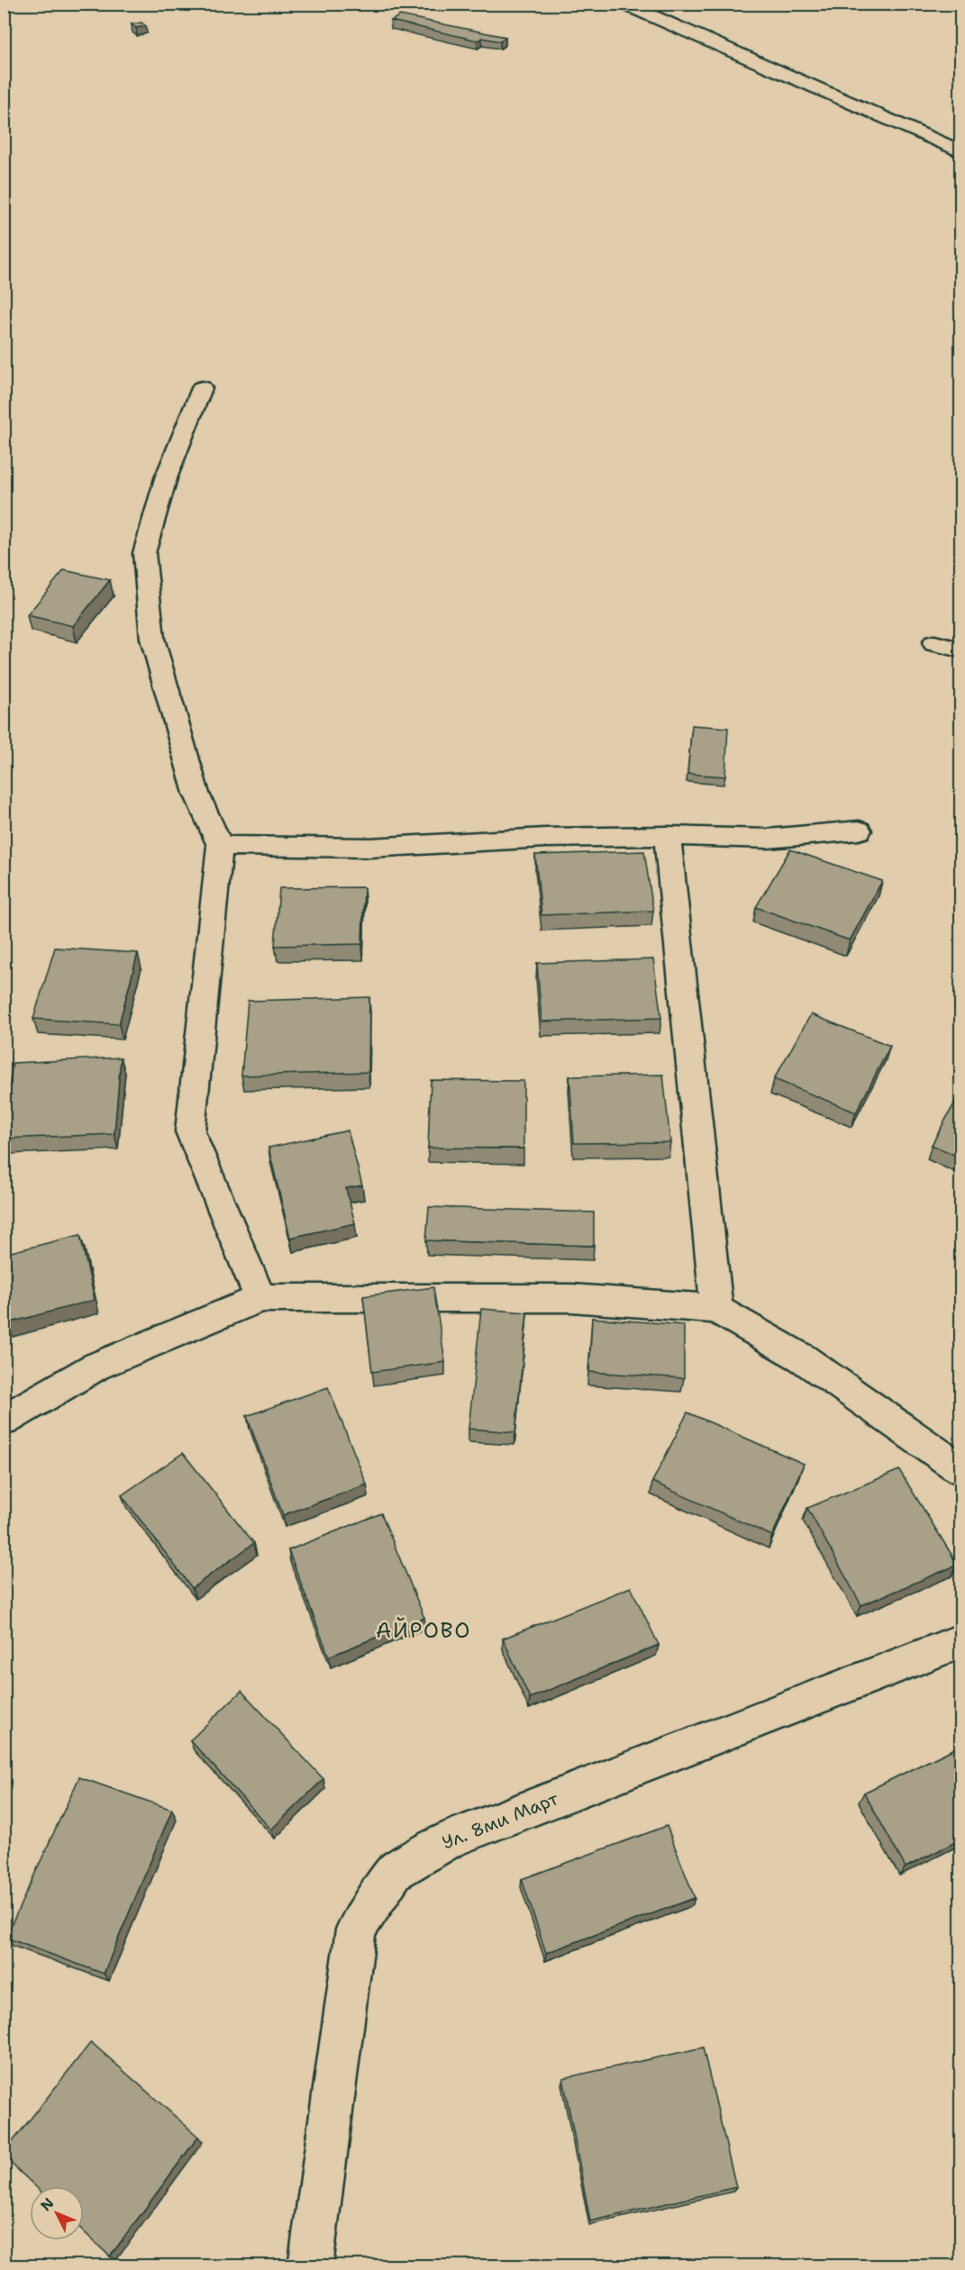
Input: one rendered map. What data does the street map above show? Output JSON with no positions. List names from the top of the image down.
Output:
{
  "streets": {
    "street": ["Ул. 8ми Март"]
  },
  "districts": ["АЙРОВО"],
  "north": "top left"
}
